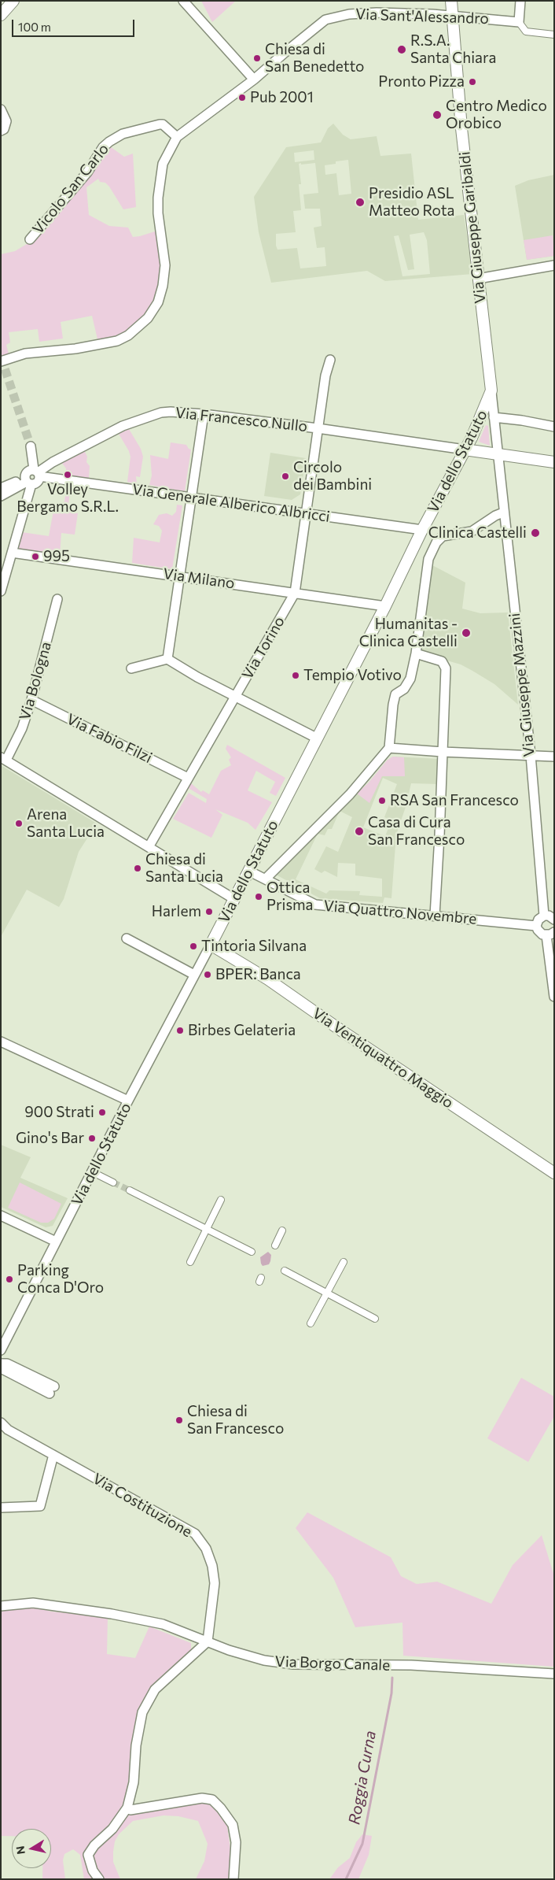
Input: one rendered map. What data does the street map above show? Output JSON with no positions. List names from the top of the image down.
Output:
{
  "streets": {
    "street": [
      "Via Sant'Alessandro",
      "Vicolo San Carlo",
      "Via Giuseppe Garibaldi",
      "Via Francesco Nullo",
      "Via dello Statuto",
      "Via Generale Alberico Albricci",
      "Via Milano",
      "Via Torino",
      "Via Bologna",
      "Via Giuseppe Mazzini",
      "Via Fabio Filzi",
      "Via Quattro Novembre",
      "Via Ventiquattro Maggio",
      "Via Costituzione",
      "Via Borgo Canale"
    ]
  },
  "crossings": [
    ["Via Sant'Alessandro", "Vicolo San Carlo"],
    ["Via Sant'Alessandro", "Via Giuseppe Garibaldi"],
    ["Via Giuseppe Garibaldi", "Via Francesco Nullo"],
    ["Via Giuseppe Garibaldi", "Via dello Statuto"],
    ["Via Giuseppe Garibaldi", "Via Giuseppe Mazzini"],
    ["Via Francesco Nullo", "Via dello Statuto"],
    ["Via Francesco Nullo", "Via Generale Alberico Albricci"],
    ["Via Francesco Nullo", "Via Torino"],
    ["Via Francesco Nullo", "Via Giuseppe Mazzini"],
    ["Via dello Statuto", "Via Generale Alberico Albricci"],
    ["Via dello Statuto", "Via Milano"],
    ["Via dello Statuto", "Via Quattro Novembre"],
    ["Via dello Statuto", "Via Ventiquattro Maggio"],
    ["Via Generale Alberico Albricci", "Via Torino"],
    ["Via Milano", "Via Torino"],
    ["Via Torino", "Via Fabio Filzi"],
    ["Via Bologna", "Via Fabio Filzi"],
    ["Via Costituzione", "Via Borgo Canale"]
  ],
  "water": ["Roggia Curna"],
  "places": [
    "R.S.A. Santa Chiara",
    "Chiesa di San Benedetto",
    "Pronto Pizza",
    "Pub 2001",
    "Centro Medico Orobico",
    "Presidio ASL Matteo Rota",
    "Volley Bergamo S.R.L.",
    "Circolo dei Bambini",
    "Clinica Castelli",
    "995",
    "Humanitas - Clinica Castelli",
    "Tempio Votivo",
    "RSA San Francesco",
    "Arena Santa Lucia",
    "Casa di Cura San Francesco",
    "Chiesa di Santa Lucia",
    "Ottica Prisma",
    "Harlem",
    "Tintoria Silvana",
    "BPER: Banca",
    "Birbes Gelateria",
    "900 Strati",
    "Gino's Bar",
    "Parking Conca D'Oro",
    "Chiesa di San Francesco"
  ],
  "scale_bar": "100 m",
  "north": "left"
}
